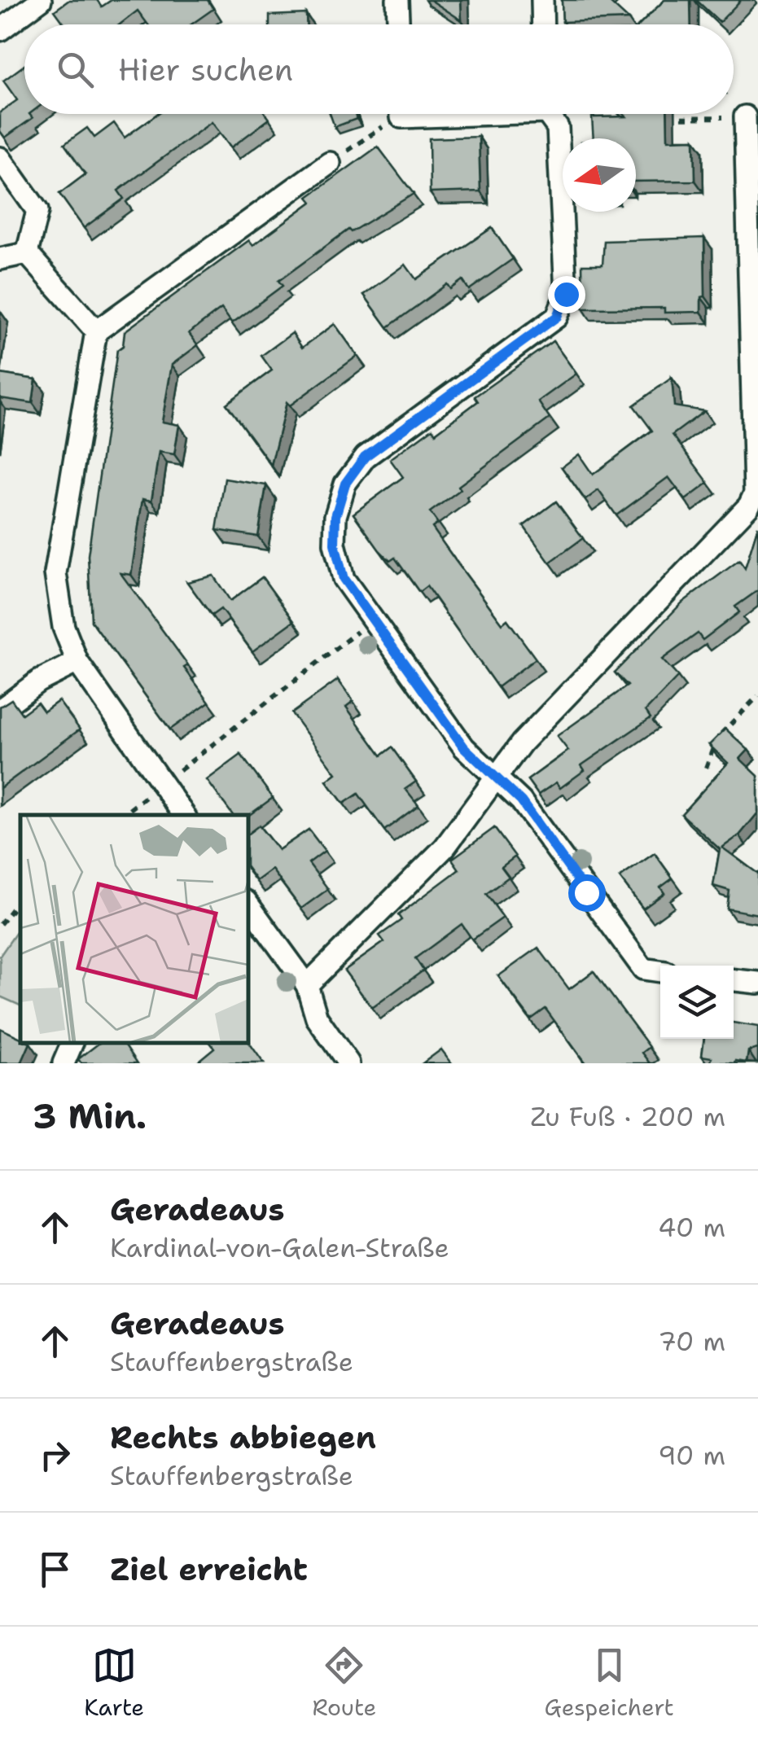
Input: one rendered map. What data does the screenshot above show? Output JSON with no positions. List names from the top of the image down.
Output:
{
  "north": "left",
  "page": {
    "search": "Hier suchen",
    "heading": ["3 Min.", "Zu Fuß · 200 m"],
    "list": [
      ["Geradeaus", "Kardinal-von-Galen-Straße", "40 m"],
      ["Geradeaus", "Stauffenbergstraße", "70 m"],
      ["Rechts abbiegen", "Stauffenbergstraße", "90 m"],
      "Ziel erreicht"
    ],
    "nav": ["Karte", "Route", "Gespeichert"]
  }
}
